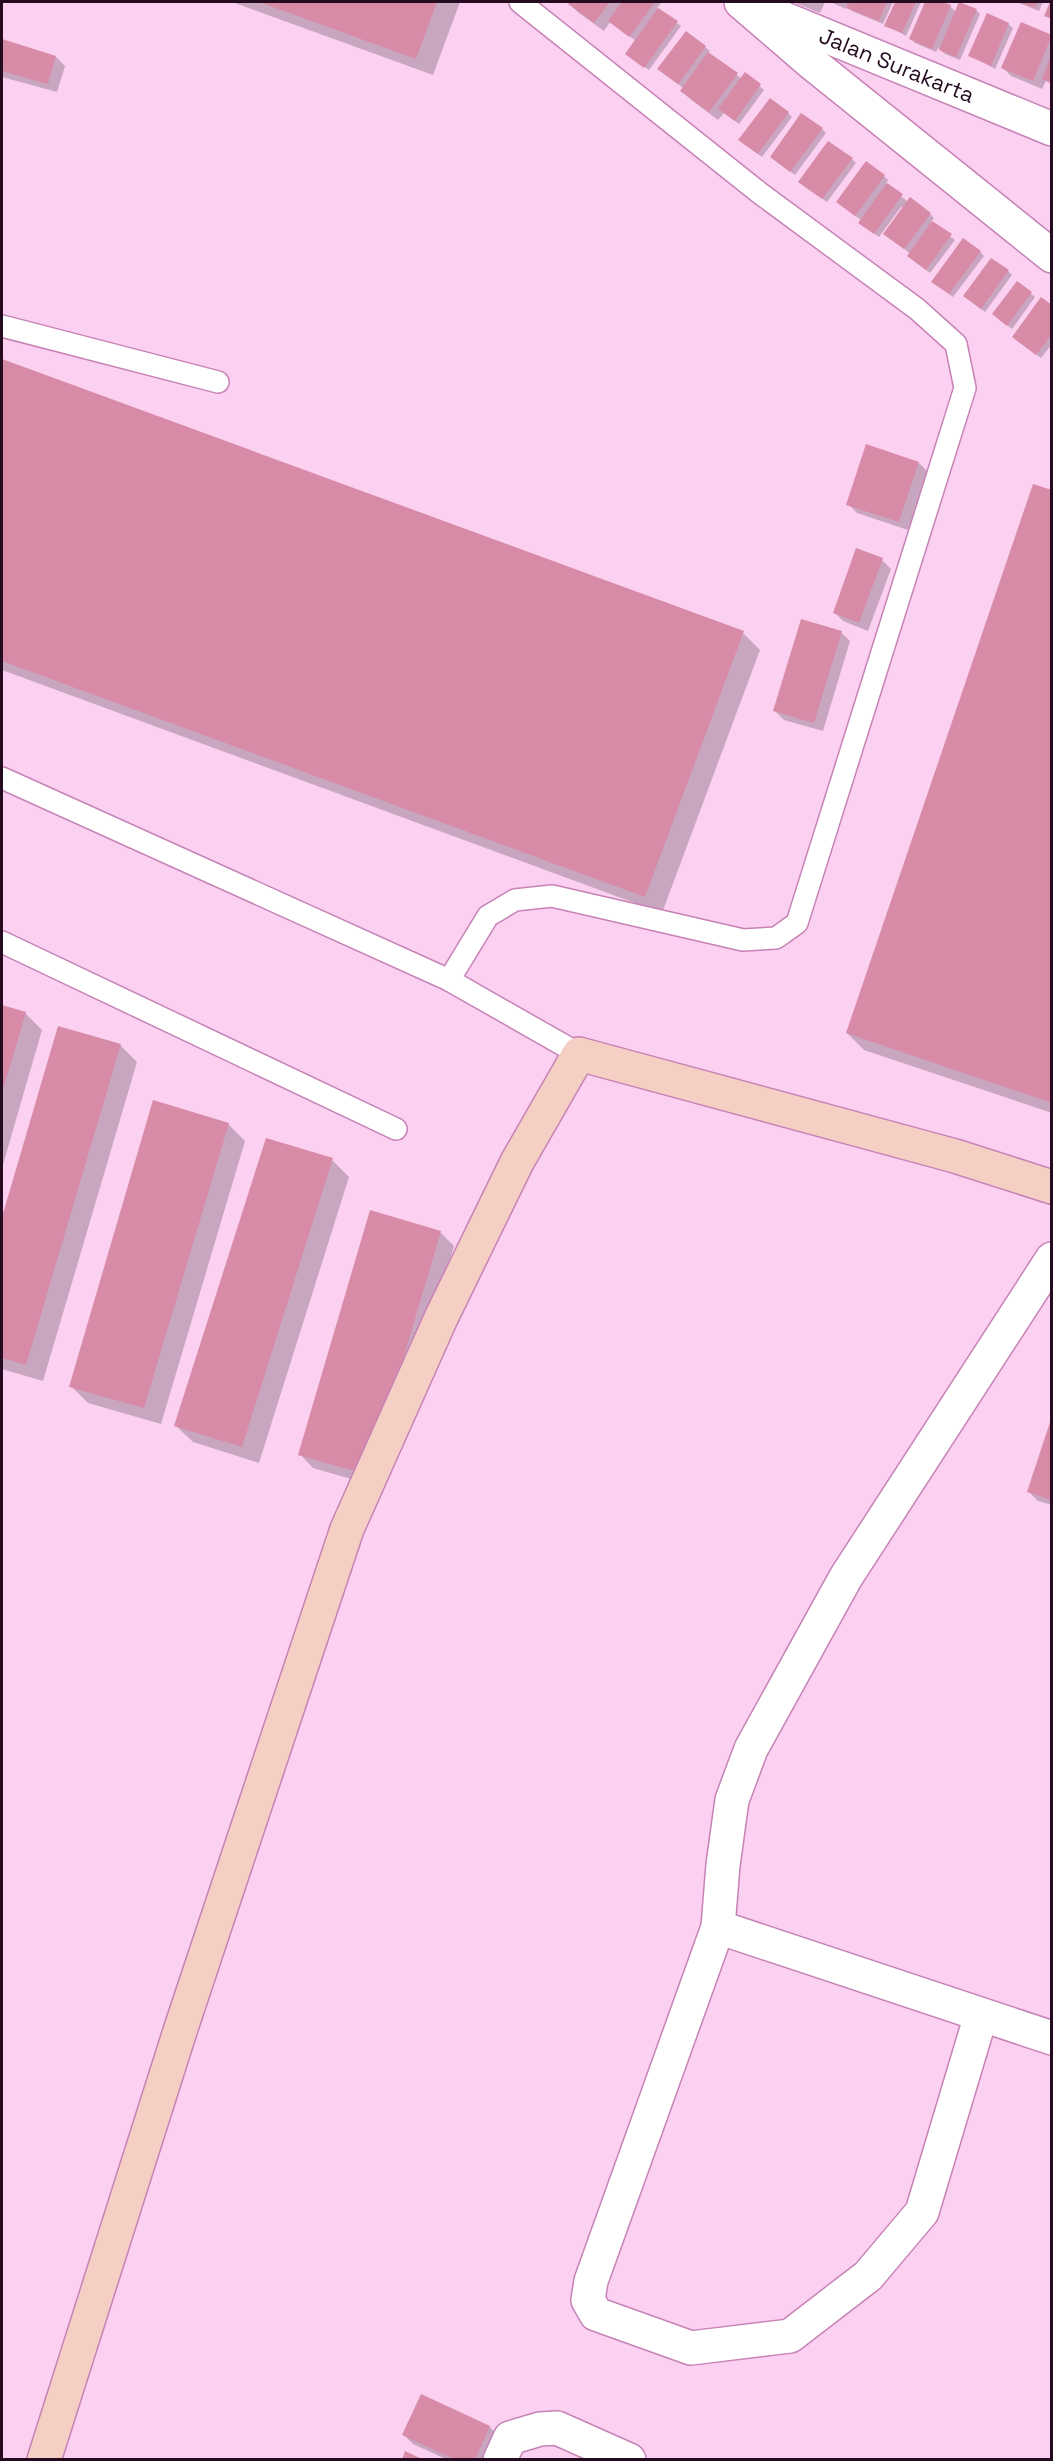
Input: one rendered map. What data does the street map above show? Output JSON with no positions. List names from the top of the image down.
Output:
{
  "streets": {
    "street": ["Jalan Surakarta"]
  }
}
